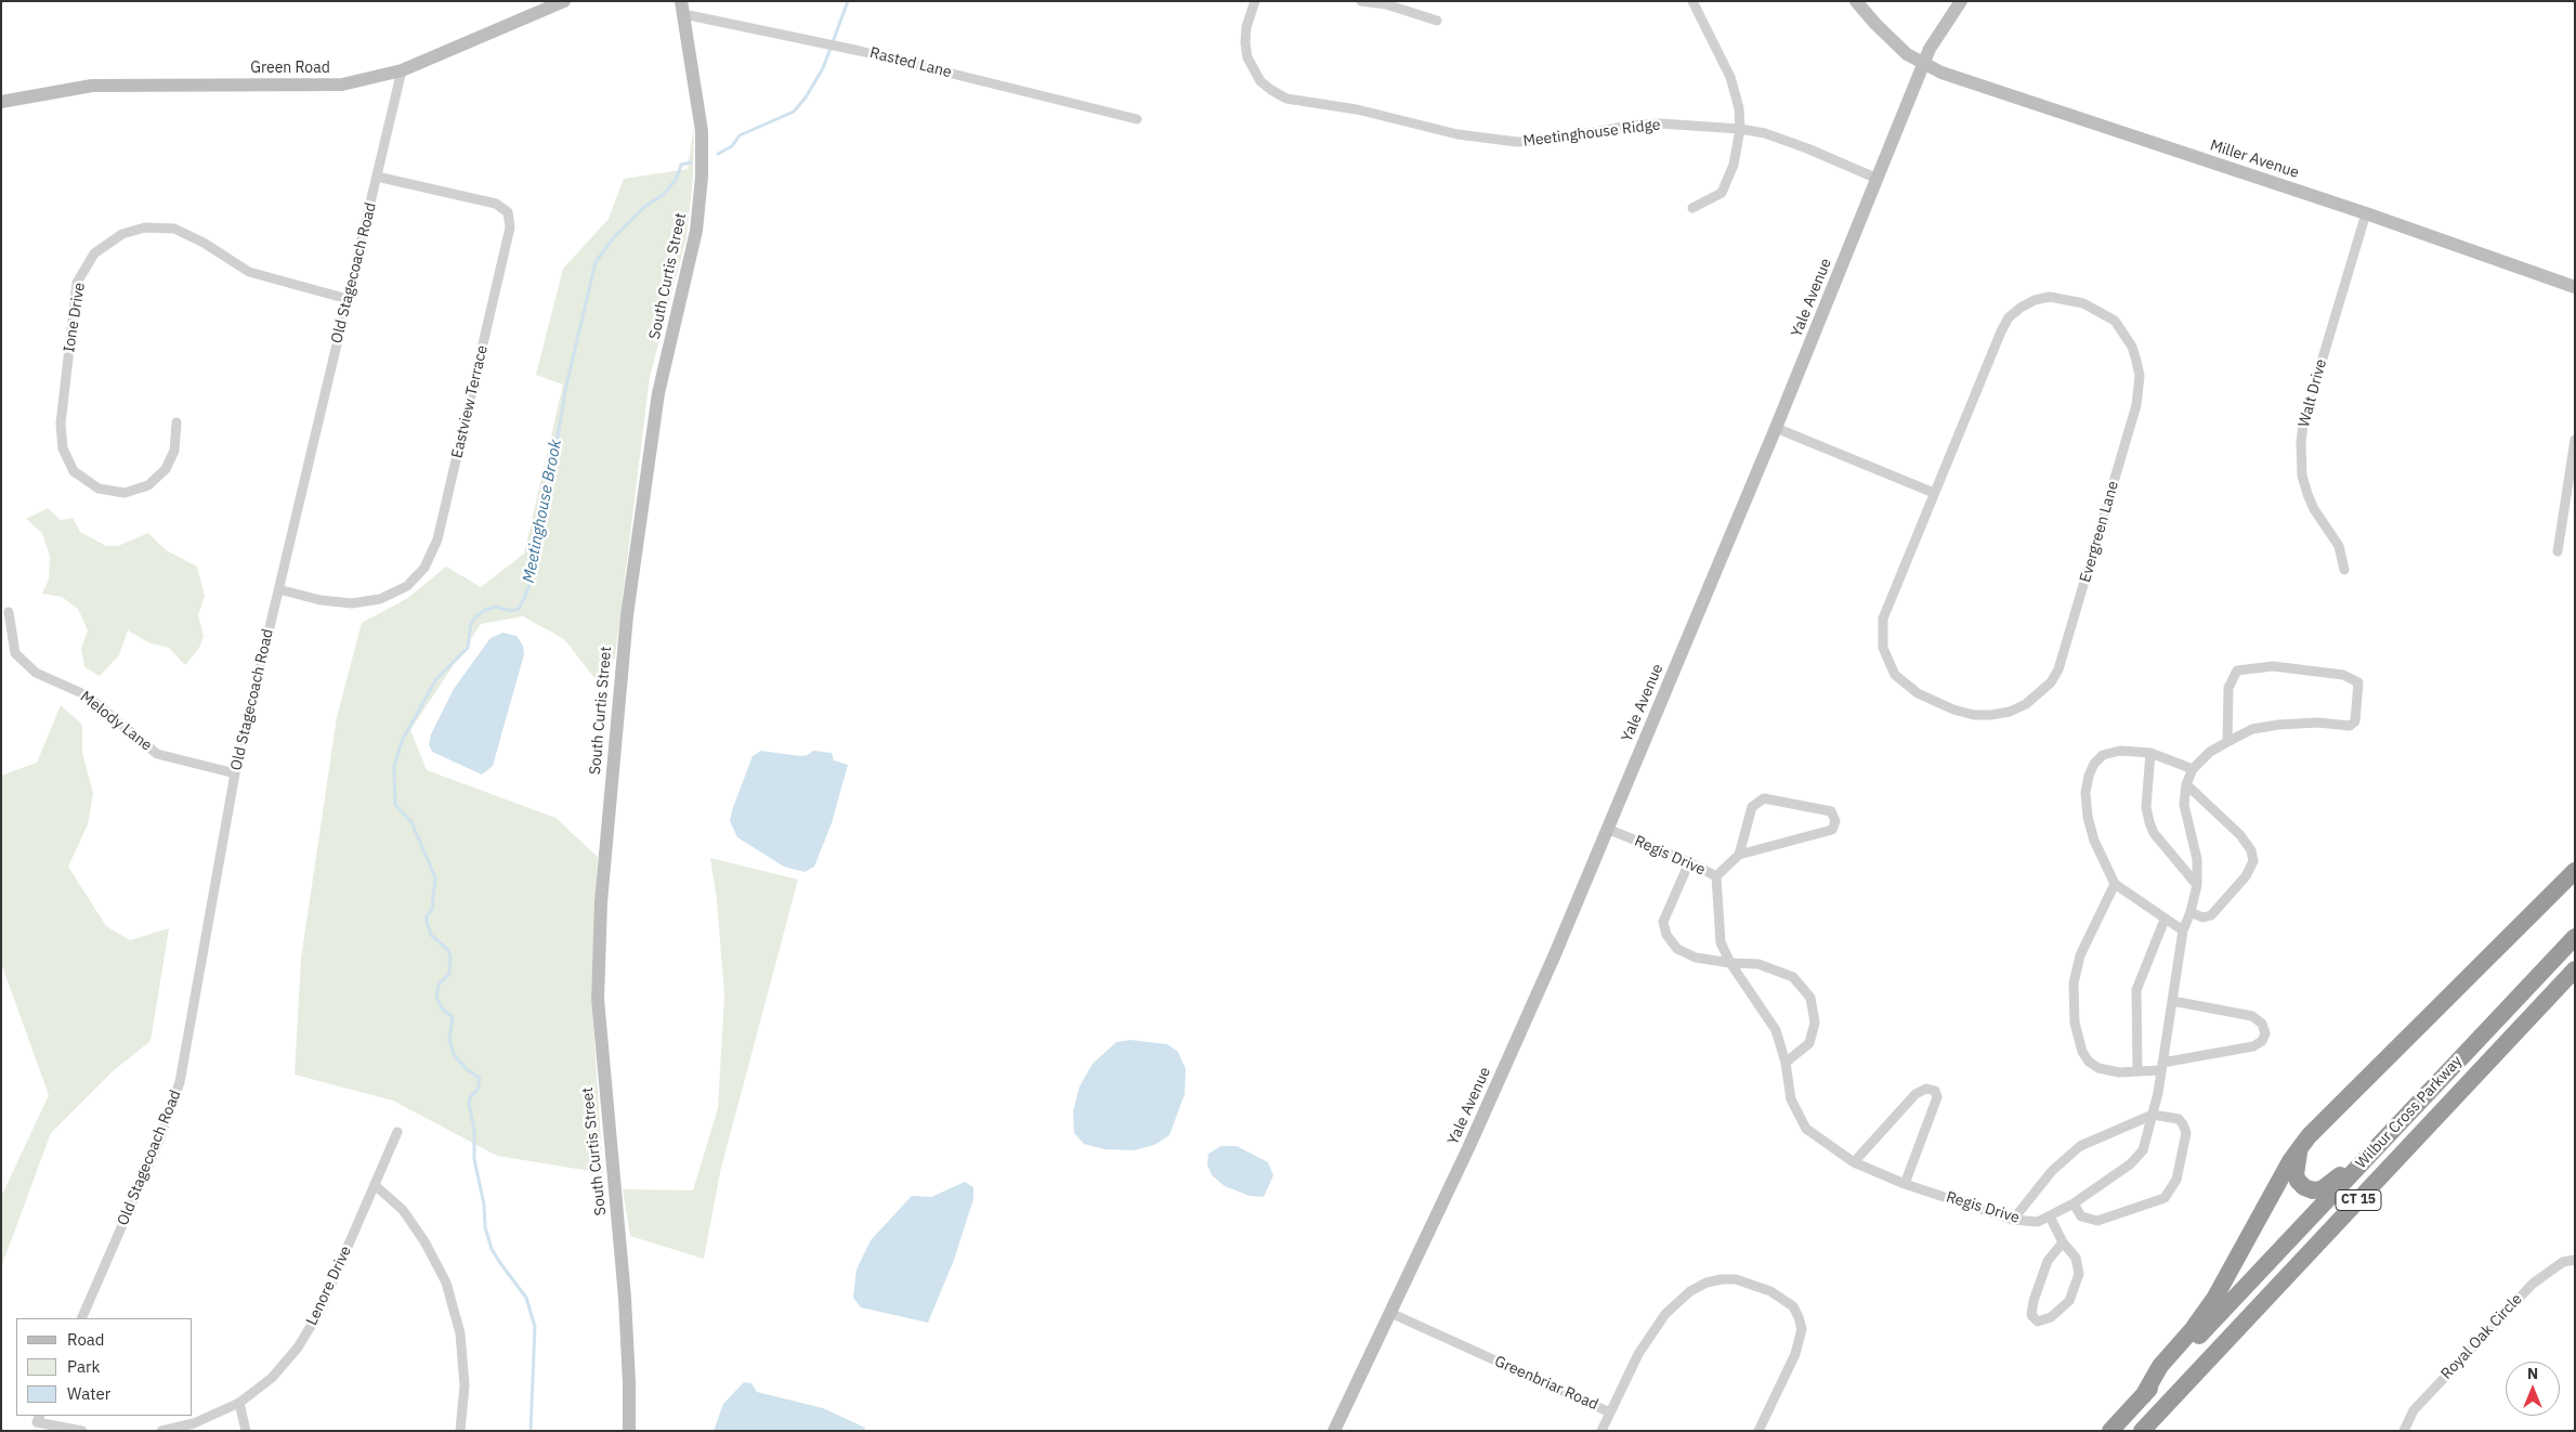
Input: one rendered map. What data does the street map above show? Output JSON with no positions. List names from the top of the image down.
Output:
{
  "streets": {
    "highway": ["Wilbur Cross Parkway", "CT 15"],
    "street": [
      "Rasted Lane",
      "Green Road",
      "Meetinghouse Ridge",
      "Miller Avenue",
      "Old Stagecoach Road",
      "South Curtis Street",
      "Yale Avenue",
      "Ione Drive",
      "Walt Drive",
      "Eastview Terrace",
      "Evergreen Lane",
      "Melody Lane",
      "Regis Drive",
      "Lenore Drive",
      "Royal Oak Circle",
      "Greenbriar Road"
    ]
  },
  "crossings": [
    ["Rasted Lane", "South Curtis Street"],
    ["Green Road", "Old Stagecoach Road"],
    ["Meetinghouse Ridge", "Yale Avenue"],
    ["Miller Avenue", "Yale Avenue"],
    ["Miller Avenue", "Walt Drive"],
    ["Old Stagecoach Road", "Ione Drive"],
    ["Old Stagecoach Road", "Eastview Terrace"],
    ["Old Stagecoach Road", "Melody Lane"],
    ["Yale Avenue", "Regis Drive"],
    ["Yale Avenue", "Greenbriar Road"]
  ],
  "water": ["Meetinghouse Brook"],
  "legend": ["Road", "Park", "Water"],
  "north": "top"
}
